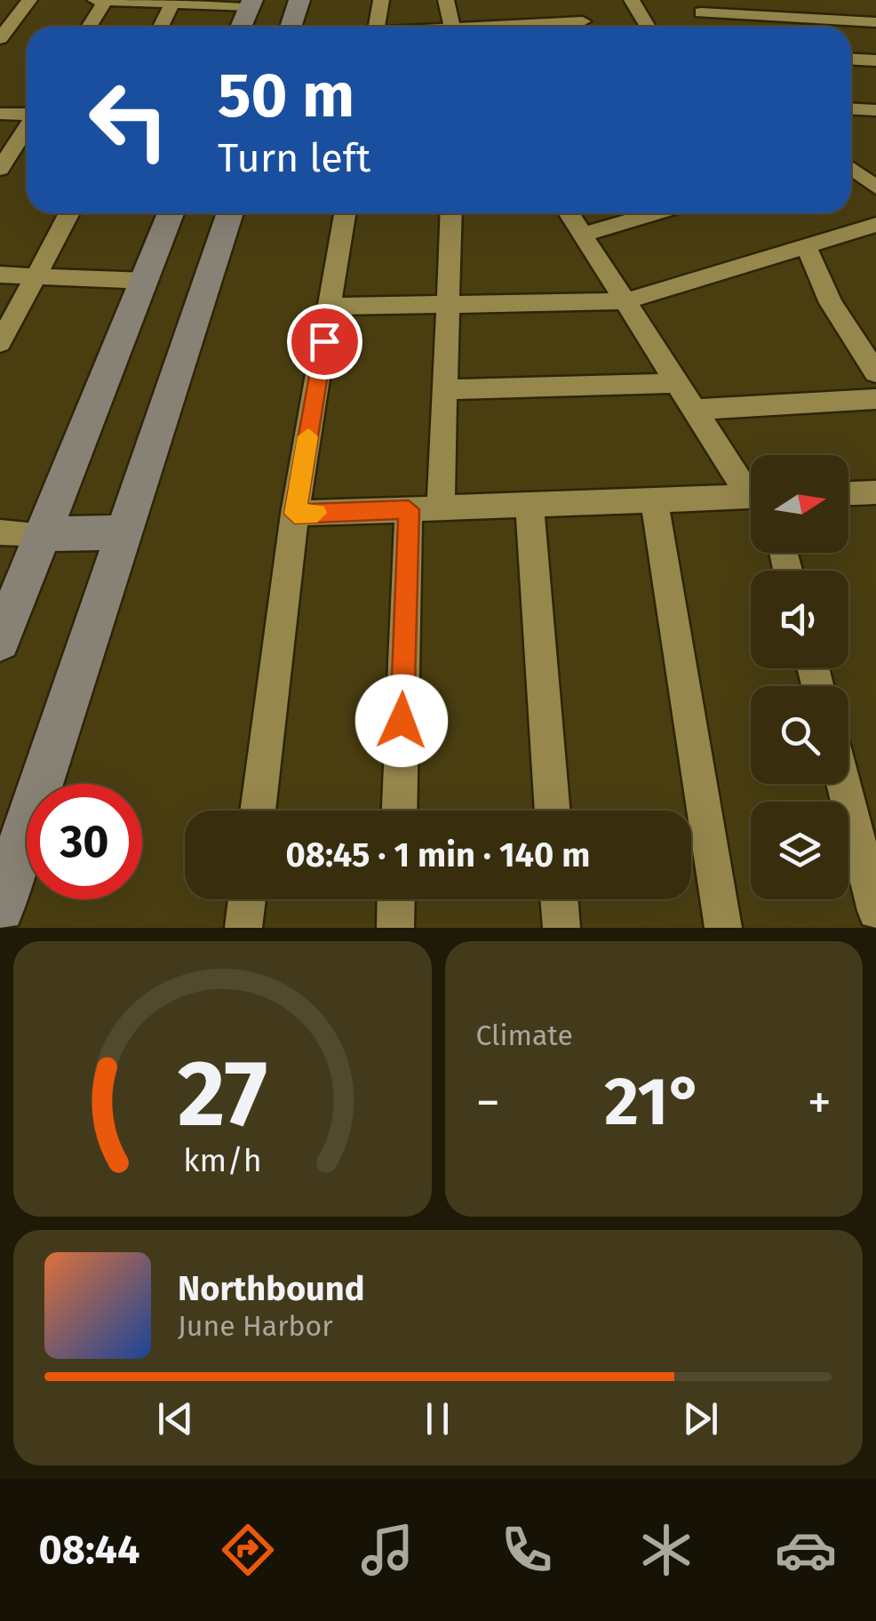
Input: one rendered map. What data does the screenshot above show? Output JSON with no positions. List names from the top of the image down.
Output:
{
  "north": "right",
  "page": {
    "turn": ["50 m", "Turn left"],
    "limit": "30",
    "trip": "08:45 · 1 min · 140 m",
    "tile": "Climate",
    "heat": ["−", "21°", "+"],
    "song": ["Northbound", "June Harbor"],
    "tabs": "08:44",
    "gauge": ["27", "km/h"]
  }
}
